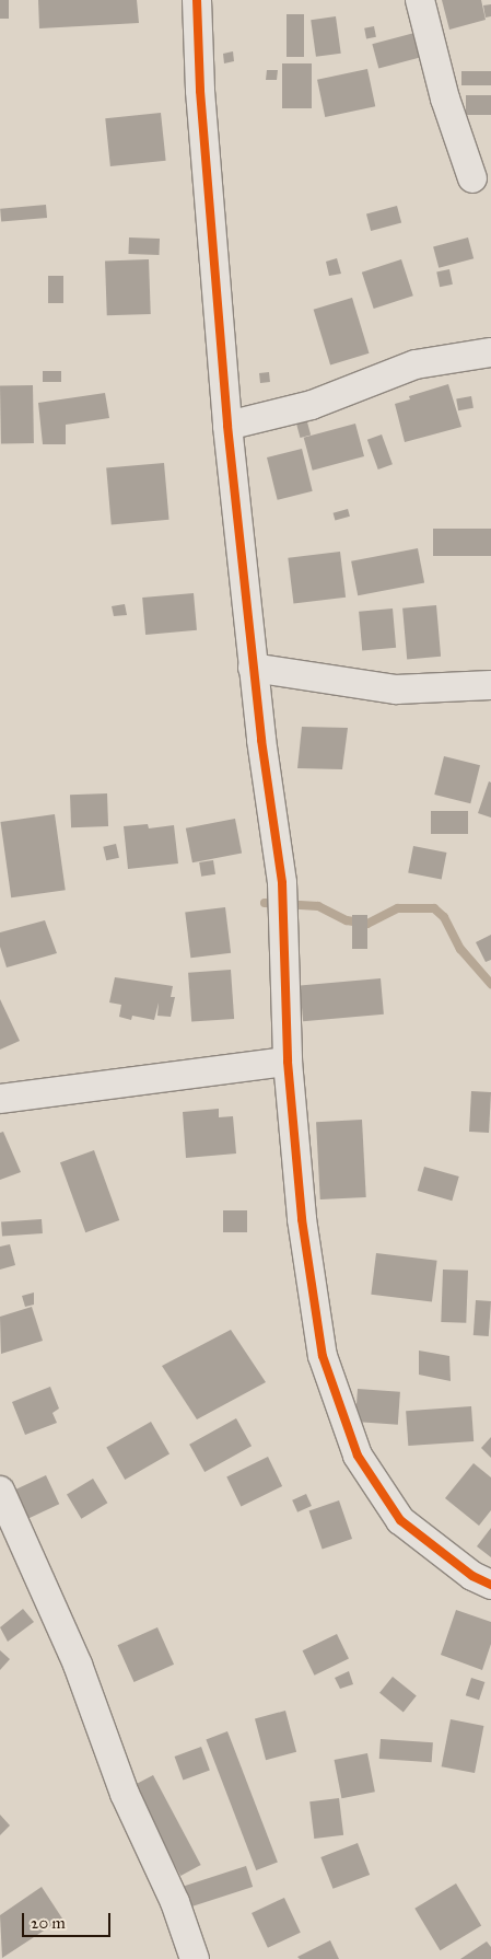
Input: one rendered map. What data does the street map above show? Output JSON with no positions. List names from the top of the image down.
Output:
{
  "scale_bar": "20 m"
}
